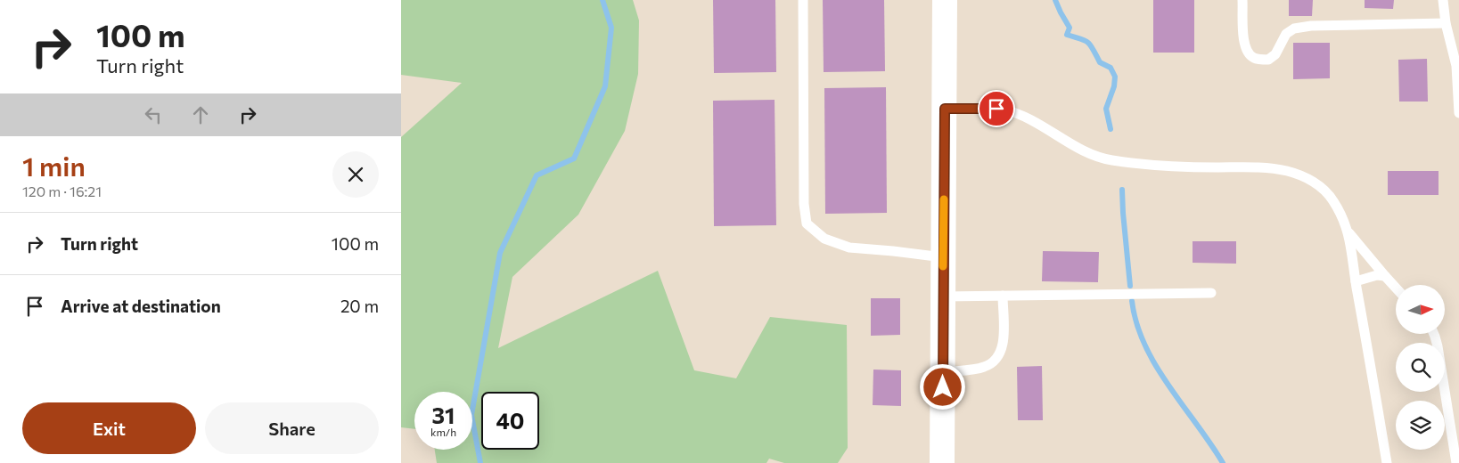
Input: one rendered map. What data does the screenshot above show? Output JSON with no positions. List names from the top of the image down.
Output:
{
  "north": "right",
  "page": {
    "turn": ["100 m", "Turn right"],
    "heading": ["1 min", "120 m · 16:21"],
    "list": [
      {
        "name": "Turn right",
        "value": "100 m"
      },
      {
        "name": "Arrive at destination",
        "value": "20 m"
      }
    ],
    "speed": "31 km/h",
    "limit": "40",
    "buttons": ["Exit", "Share"]
  }
}
